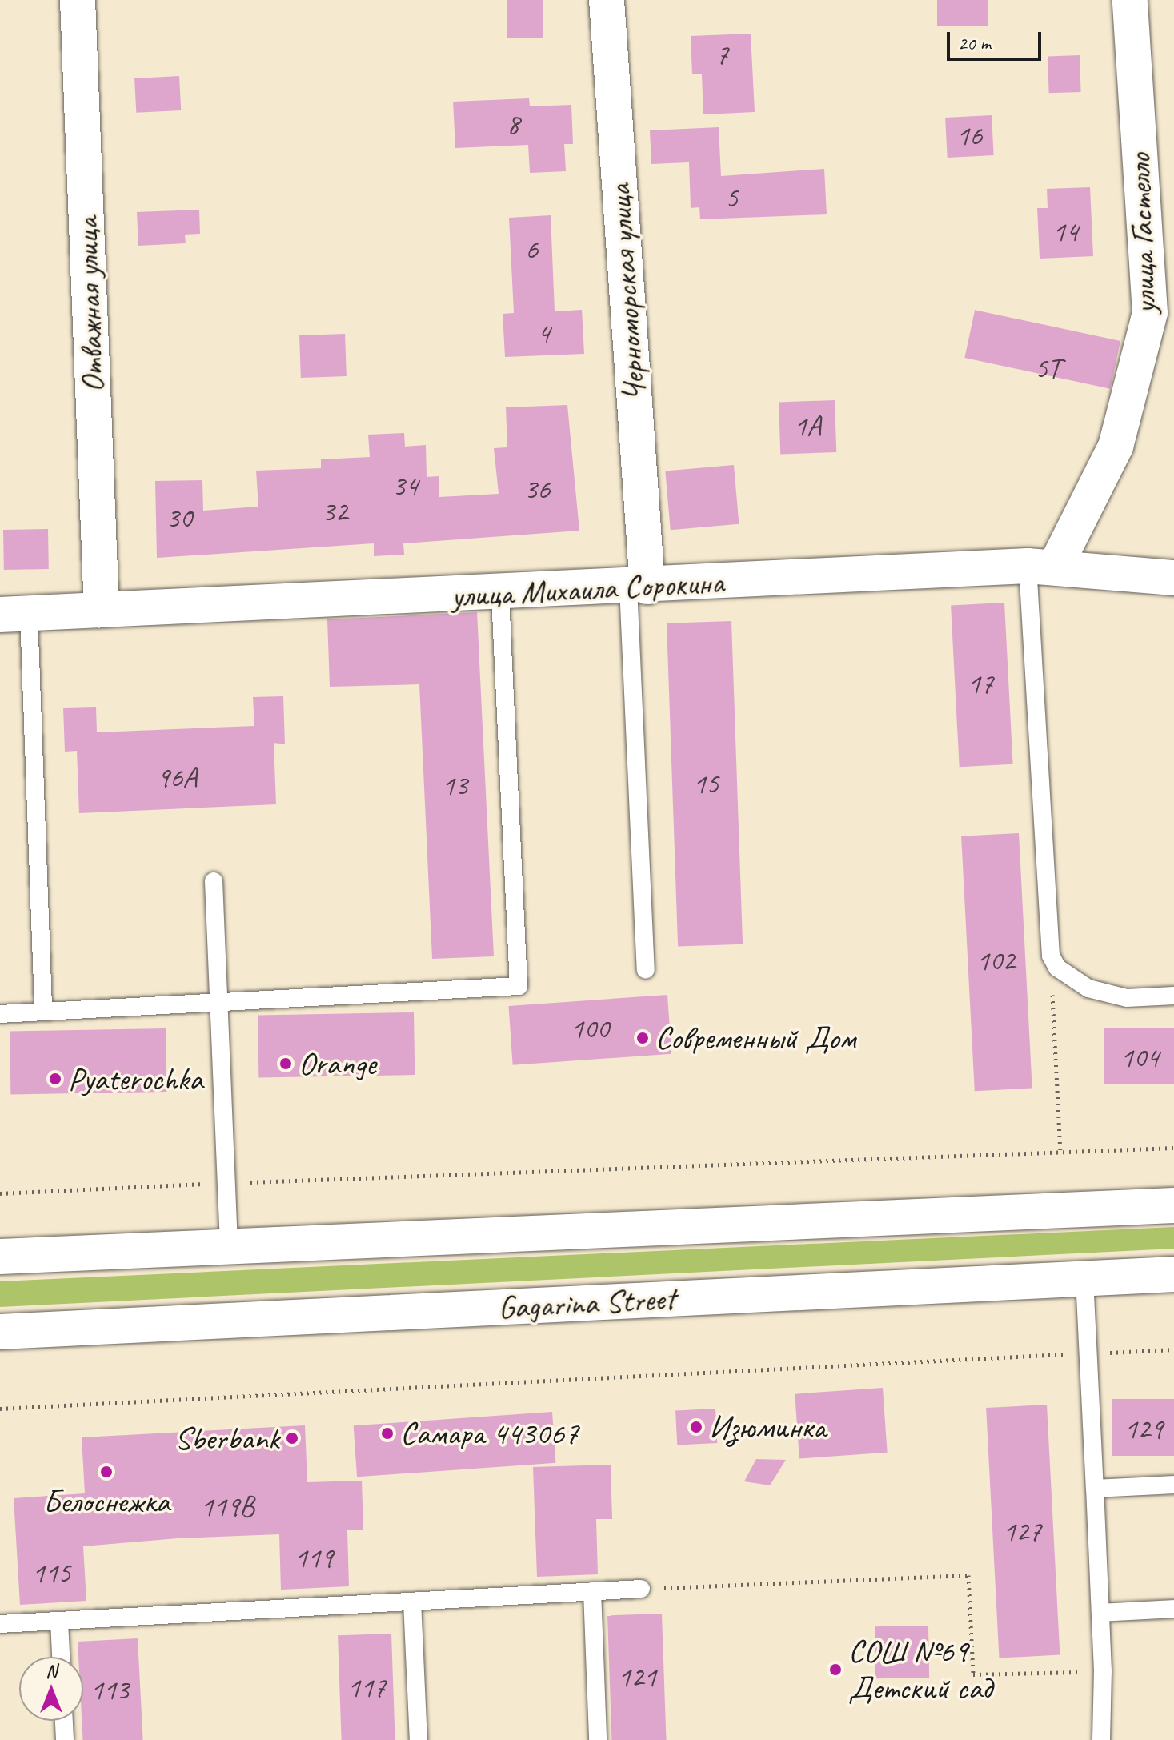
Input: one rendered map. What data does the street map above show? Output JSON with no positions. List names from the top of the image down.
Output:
{
  "streets": {
    "street": [
      "улица Гастелло",
      "Черноморская улица",
      "Отважная улица",
      "улица Михаила Сорокина",
      "Gagarina Street"
    ]
  },
  "crossings": [
    ["улица Гастелло", "улица Михаила Сорокина"],
    ["Черноморская улица", "улица Михаила Сорокина"],
    ["Отважная улица", "улица Михаила Сорокина"]
  ],
  "places": [
    "Современный Дом",
    "Orange",
    "Pyaterochka",
    "Изюминка",
    "Самара 443067",
    "Sberbank",
    "Белоснежка",
    "СОШ №69 Детский сад"
  ],
  "house_numbers": [
    "7",
    "8",
    "16",
    "5",
    "14",
    "6",
    "4",
    "5Т",
    "1А",
    "34",
    "36",
    "32",
    "30",
    "17",
    "96А",
    "15",
    "13",
    "102",
    "100",
    "104",
    "129",
    "119В",
    "127",
    "119",
    "115",
    "121",
    "117",
    "113"
  ],
  "scale_bar": "20 m",
  "north": "top"
}
